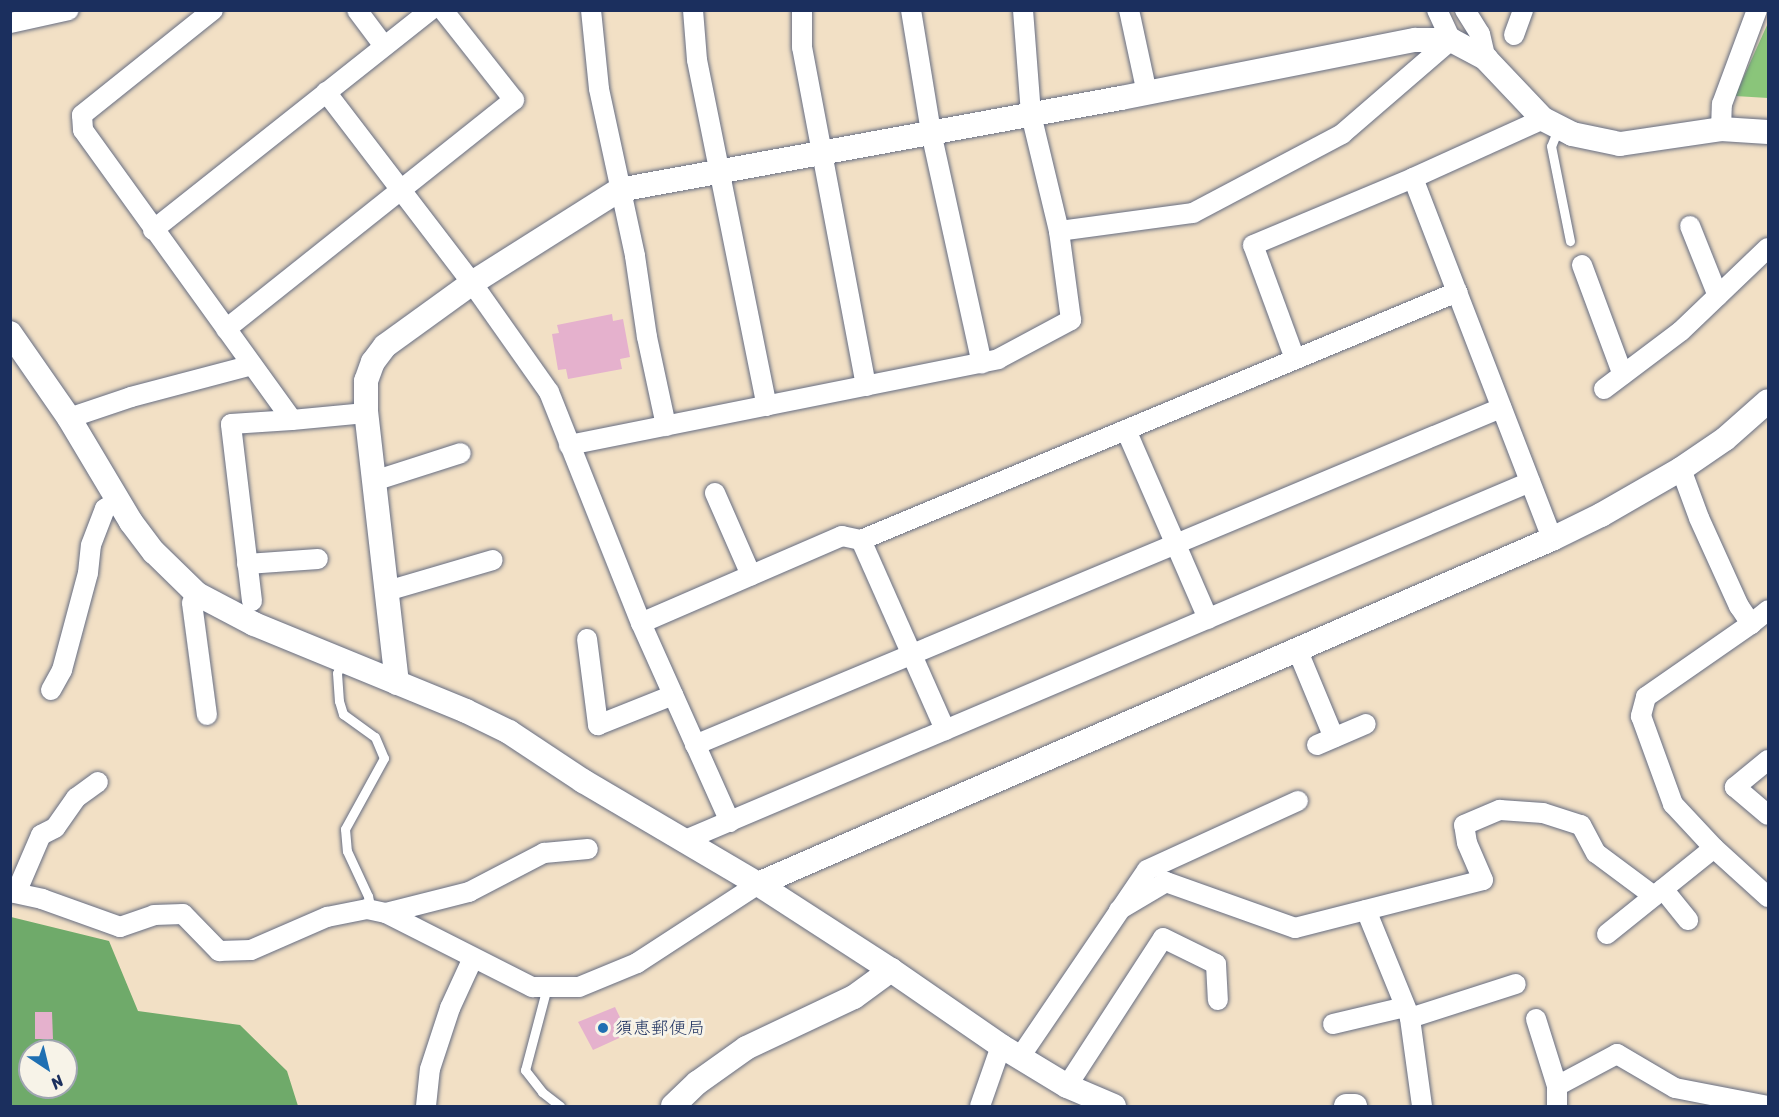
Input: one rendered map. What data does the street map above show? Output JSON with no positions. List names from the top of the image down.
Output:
{
  "places": ["須恵郵便局"],
  "north": "bottom right"
}
